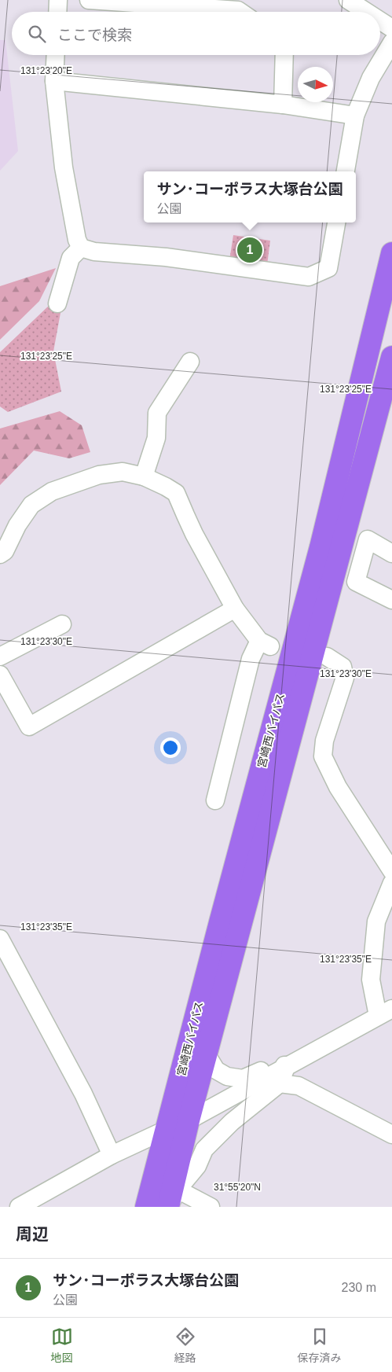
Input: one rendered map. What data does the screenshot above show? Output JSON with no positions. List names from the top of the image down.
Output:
{
  "streets": {
    "highway": ["宮崎西バイパス"]
  },
  "north": "right",
  "page": {
    "search": "ここで検索",
    "popup": ["サン･コーポラス大塚台公園", "公園"],
    "pins": "1",
    "heading": "周辺",
    "list": [
      {
        "mark": "1",
        "name": "サン･コーポラス大塚台公園",
        "note": "公園",
        "value": "230 m"
      }
    ],
    "nav": ["地図", "経路", "保存済み"]
  },
  "coordinates": [
    "131°23'20\"E",
    "131°23'25\"E",
    "131°23'30\"E",
    "131°23'35\"E",
    "31°55'20\"N"
  ]
}
